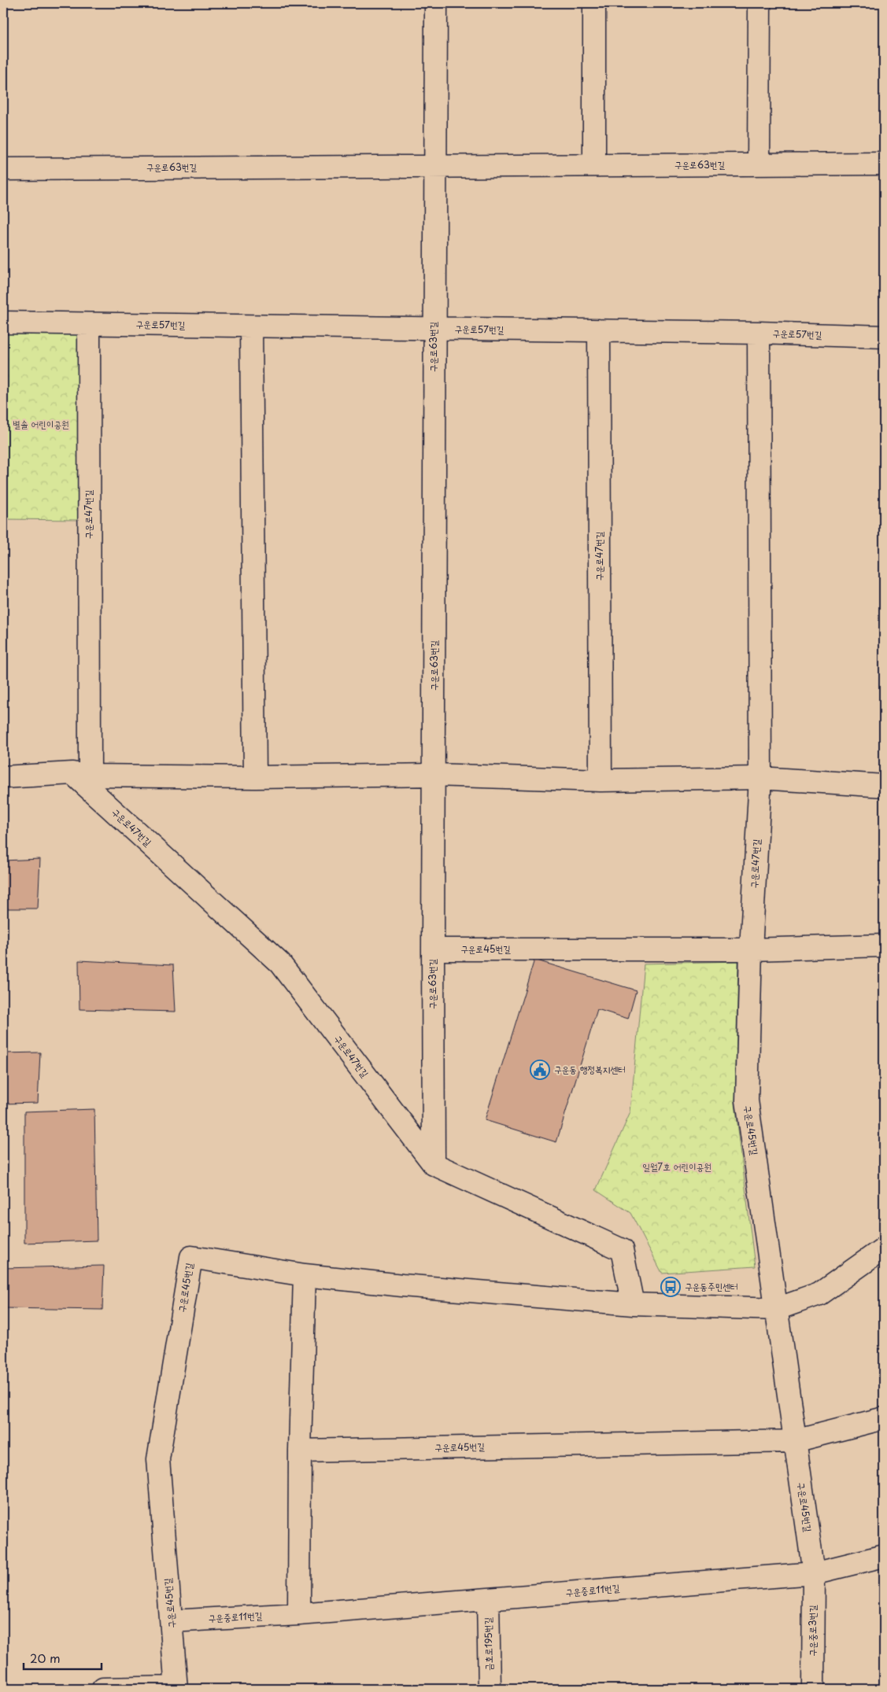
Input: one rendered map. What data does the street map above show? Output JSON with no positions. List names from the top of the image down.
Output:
{
  "streets": {
    "street": [
      "구운로63번길",
      "구운로57번길",
      "구운로47번길",
      "구운로45번길",
      "구운중로11번길",
      "구운중로3번길",
      "금호로195번길"
    ]
  },
  "crossings": [
    ["구운로63번길", "구운로57번길"],
    ["구운로63번길", "구운로47번길"],
    ["구운로63번길", "구운로45번길"],
    ["구운로57번길", "구운로47번길"],
    ["구운로47번길", "구운로45번길"],
    ["구운로45번길", "구운중로11번길"],
    ["구운로45번길", "구운중로3번길"],
    ["구운중로11번길", "구운중로3번길"],
    ["구운중로11번길", "금호로195번길"]
  ],
  "parks": ["별솔 어린이공원", "일월7호 어린이공원"],
  "places": {
    "public building": ["구운동 행정복지센터"],
    "bus stop": ["구운동주민센터"]
  },
  "scale_bar": "20 m"
}
